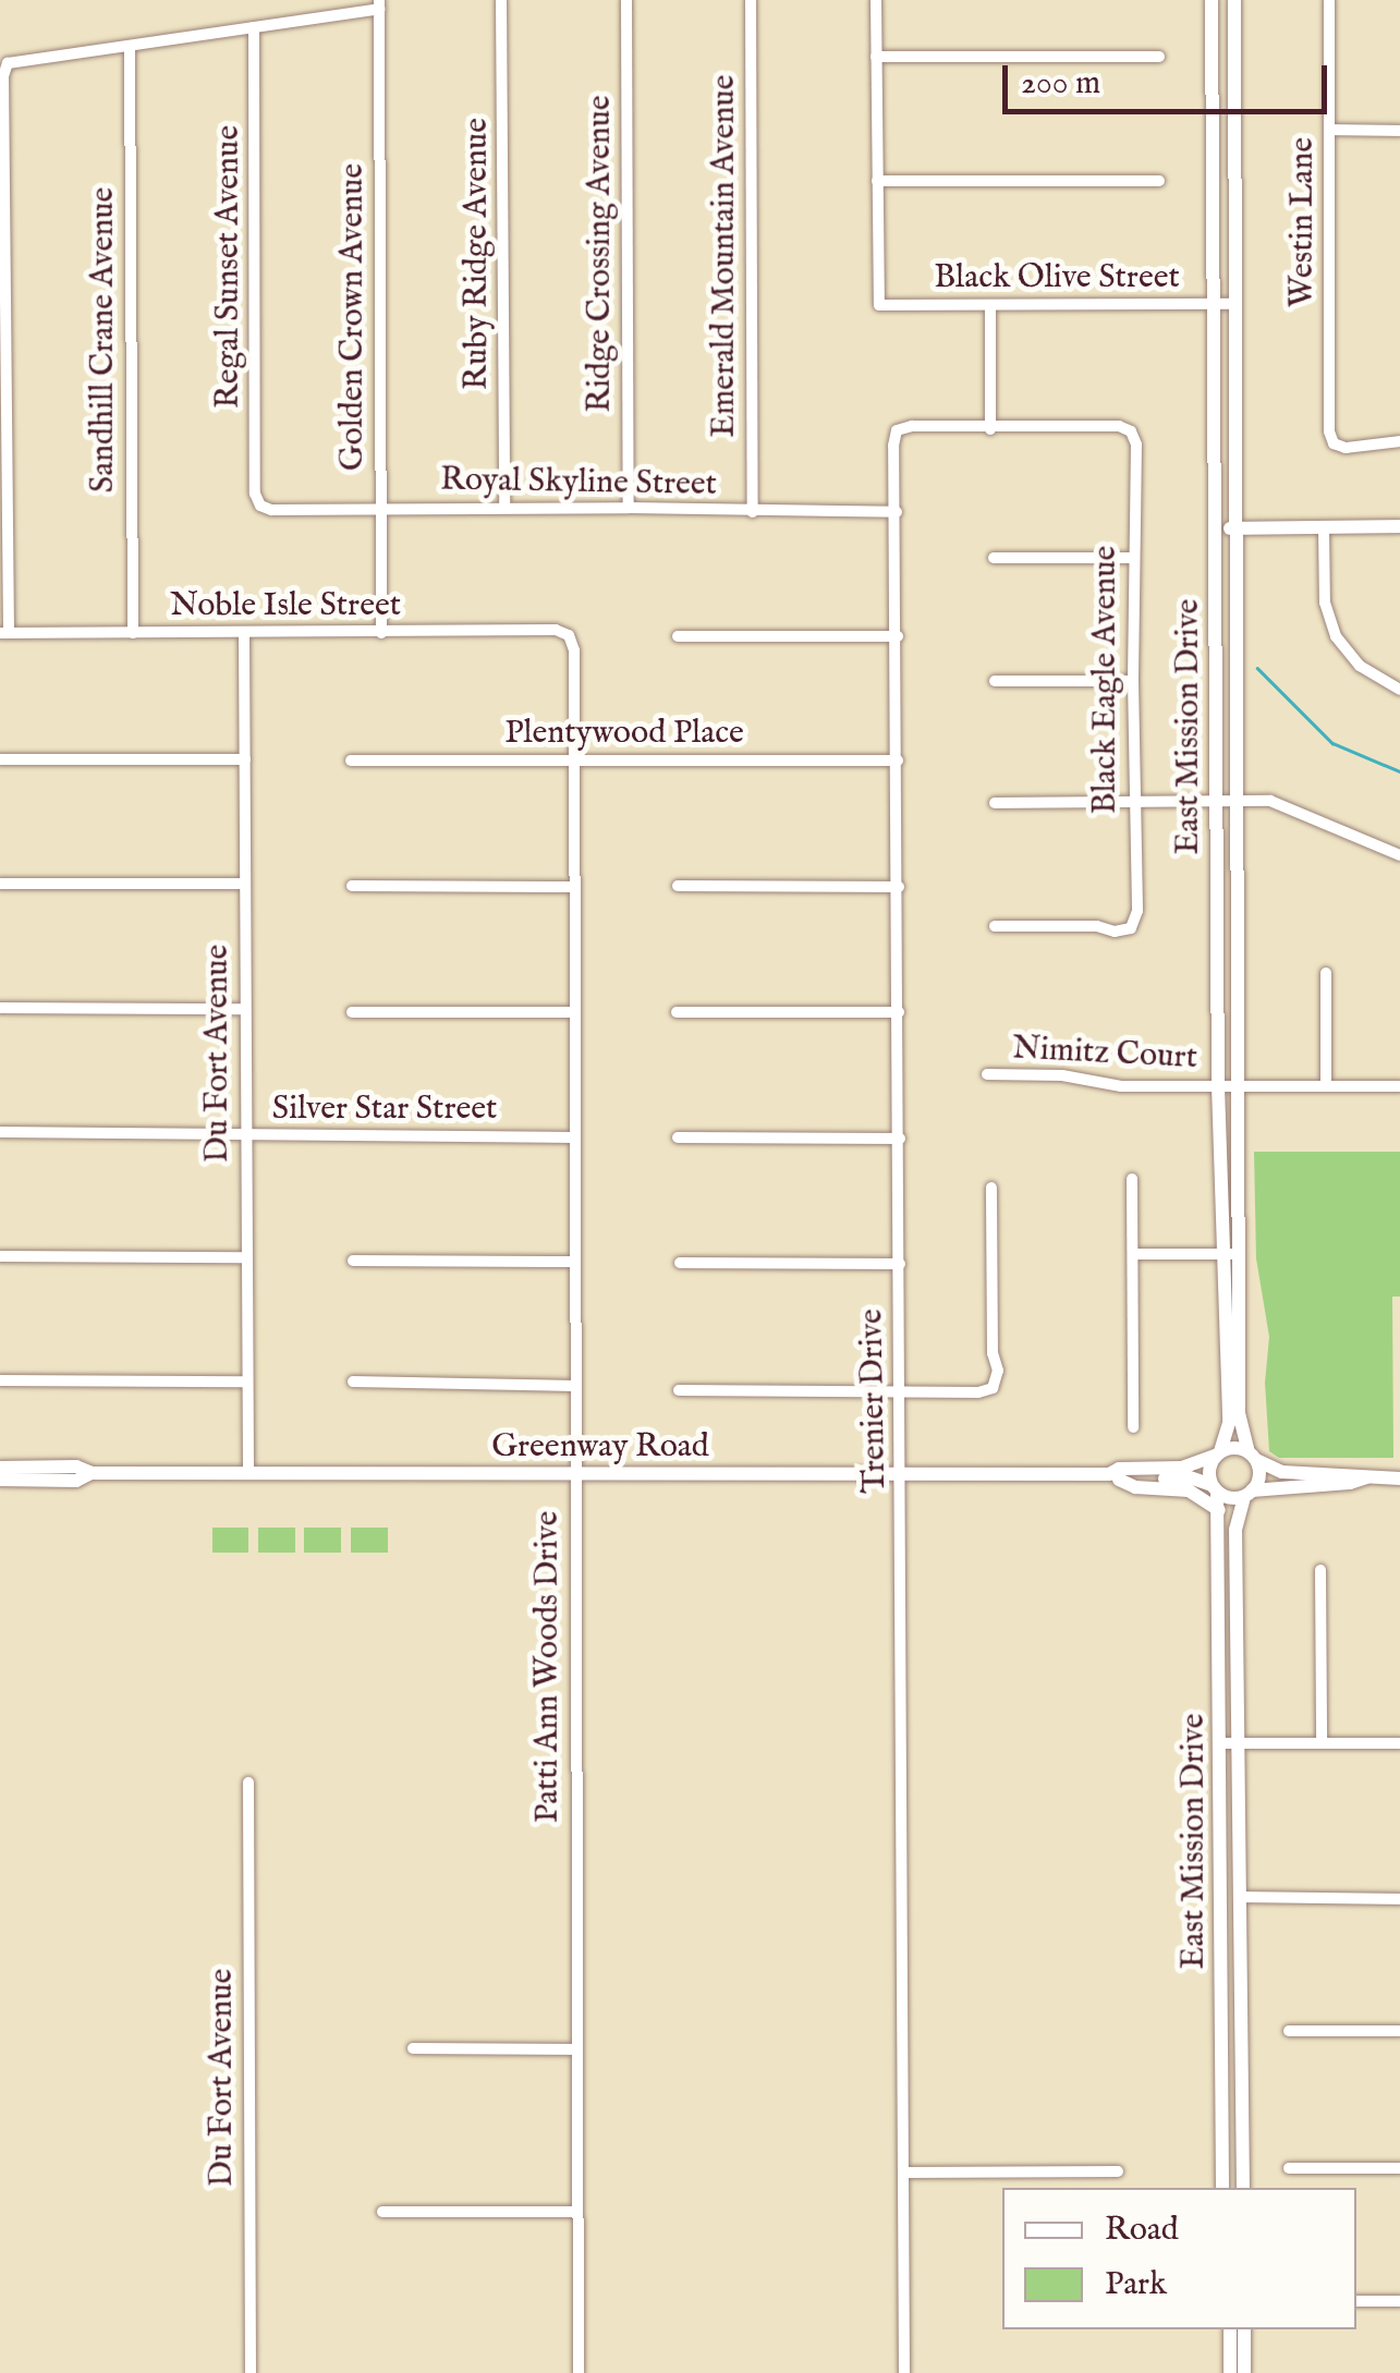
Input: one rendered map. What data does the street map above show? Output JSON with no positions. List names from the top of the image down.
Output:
{
  "streets": {
    "street": [
      "Westin Lane",
      "Ruby Ridge Avenue",
      "Ridge Crossing Avenue",
      "Emerald Mountain Avenue",
      "Regal Sunset Avenue",
      "Black Olive Street",
      "Golden Crown Avenue",
      "Sandhill Crane Avenue",
      "Royal Skyline Street",
      "Noble Isle Street",
      "Black Eagle Avenue",
      "East Mission Drive",
      "Plentywood Place",
      "Du Fort Avenue",
      "Nimitz Court",
      "Silver Star Street",
      "Trenier Drive",
      "Greenway Road",
      "Patti Ann Woods Drive"
    ]
  },
  "crossings": [
    ["Ruby Ridge Avenue", "Royal Skyline Street"],
    ["Ridge Crossing Avenue", "Royal Skyline Street"],
    ["Emerald Mountain Avenue", "Royal Skyline Street"],
    ["Regal Sunset Avenue", "Royal Skyline Street"],
    ["Black Olive Street", "East Mission Drive"],
    ["Golden Crown Avenue", "Royal Skyline Street"],
    ["Golden Crown Avenue", "Noble Isle Street"],
    ["Sandhill Crane Avenue", "Noble Isle Street"],
    ["Royal Skyline Street", "Trenier Drive"],
    ["Noble Isle Street", "Du Fort Avenue"],
    ["Noble Isle Street", "Patti Ann Woods Drive"],
    ["Black Eagle Avenue", "Trenier Drive"],
    ["East Mission Drive", "Nimitz Court"],
    ["East Mission Drive", "Greenway Road"],
    ["Plentywood Place", "Trenier Drive"],
    ["Plentywood Place", "Patti Ann Woods Drive"],
    ["Du Fort Avenue", "Silver Star Street"],
    ["Du Fort Avenue", "Greenway Road"],
    ["Silver Star Street", "Patti Ann Woods Drive"],
    ["Trenier Drive", "Greenway Road"],
    ["Greenway Road", "Patti Ann Woods Drive"]
  ],
  "legend": ["Road", "Park"],
  "scale_bar": "200 m"
}
